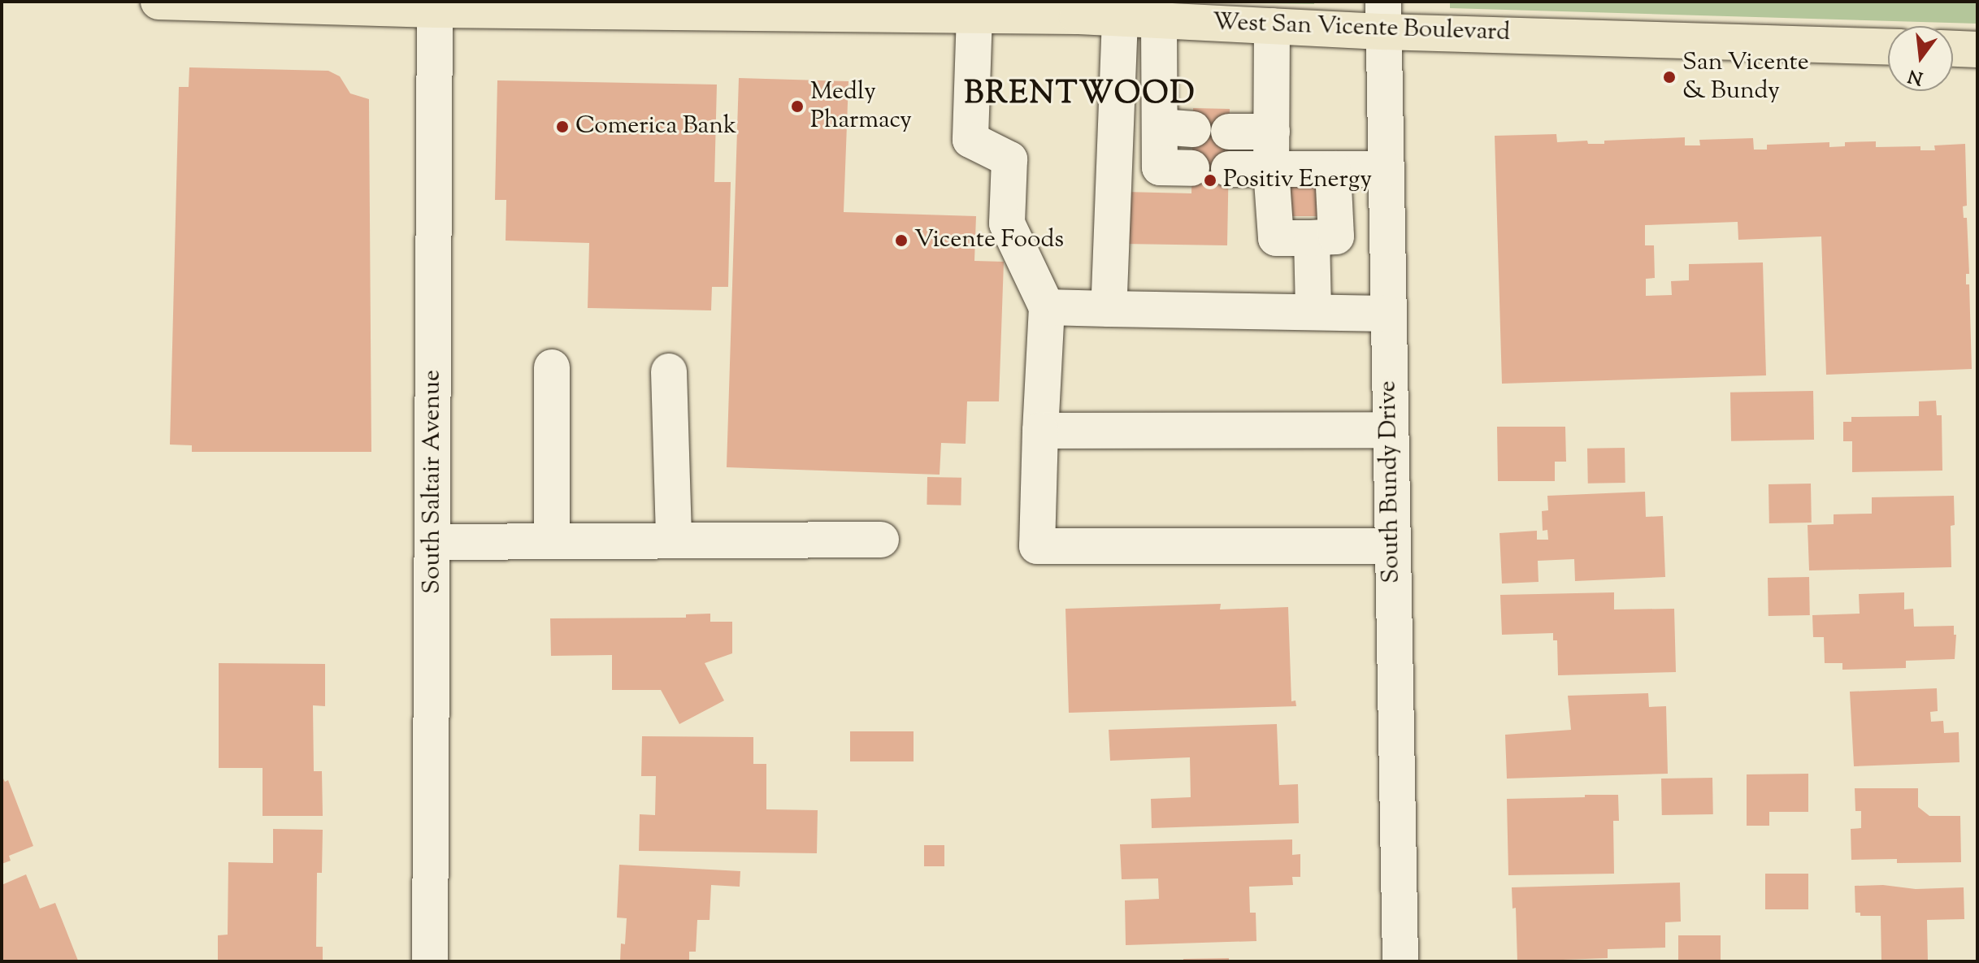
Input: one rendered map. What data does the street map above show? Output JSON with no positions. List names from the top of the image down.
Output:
{
  "streets": {
    "main road": ["West San Vicente Boulevard"],
    "street": ["South Saltair Avenue", "South Bundy Drive"]
  },
  "crossings": [
    ["West San Vicente Boulevard", "South Saltair Avenue"],
    ["West San Vicente Boulevard", "South Bundy Drive"]
  ],
  "districts": ["BRENTWOOD"],
  "places": [
    "San Vicente & Bundy",
    "Medly Pharmacy",
    "Comerica Bank",
    "Positiv Energy",
    "Vicente Foods"
  ],
  "north": "bottom"
}
